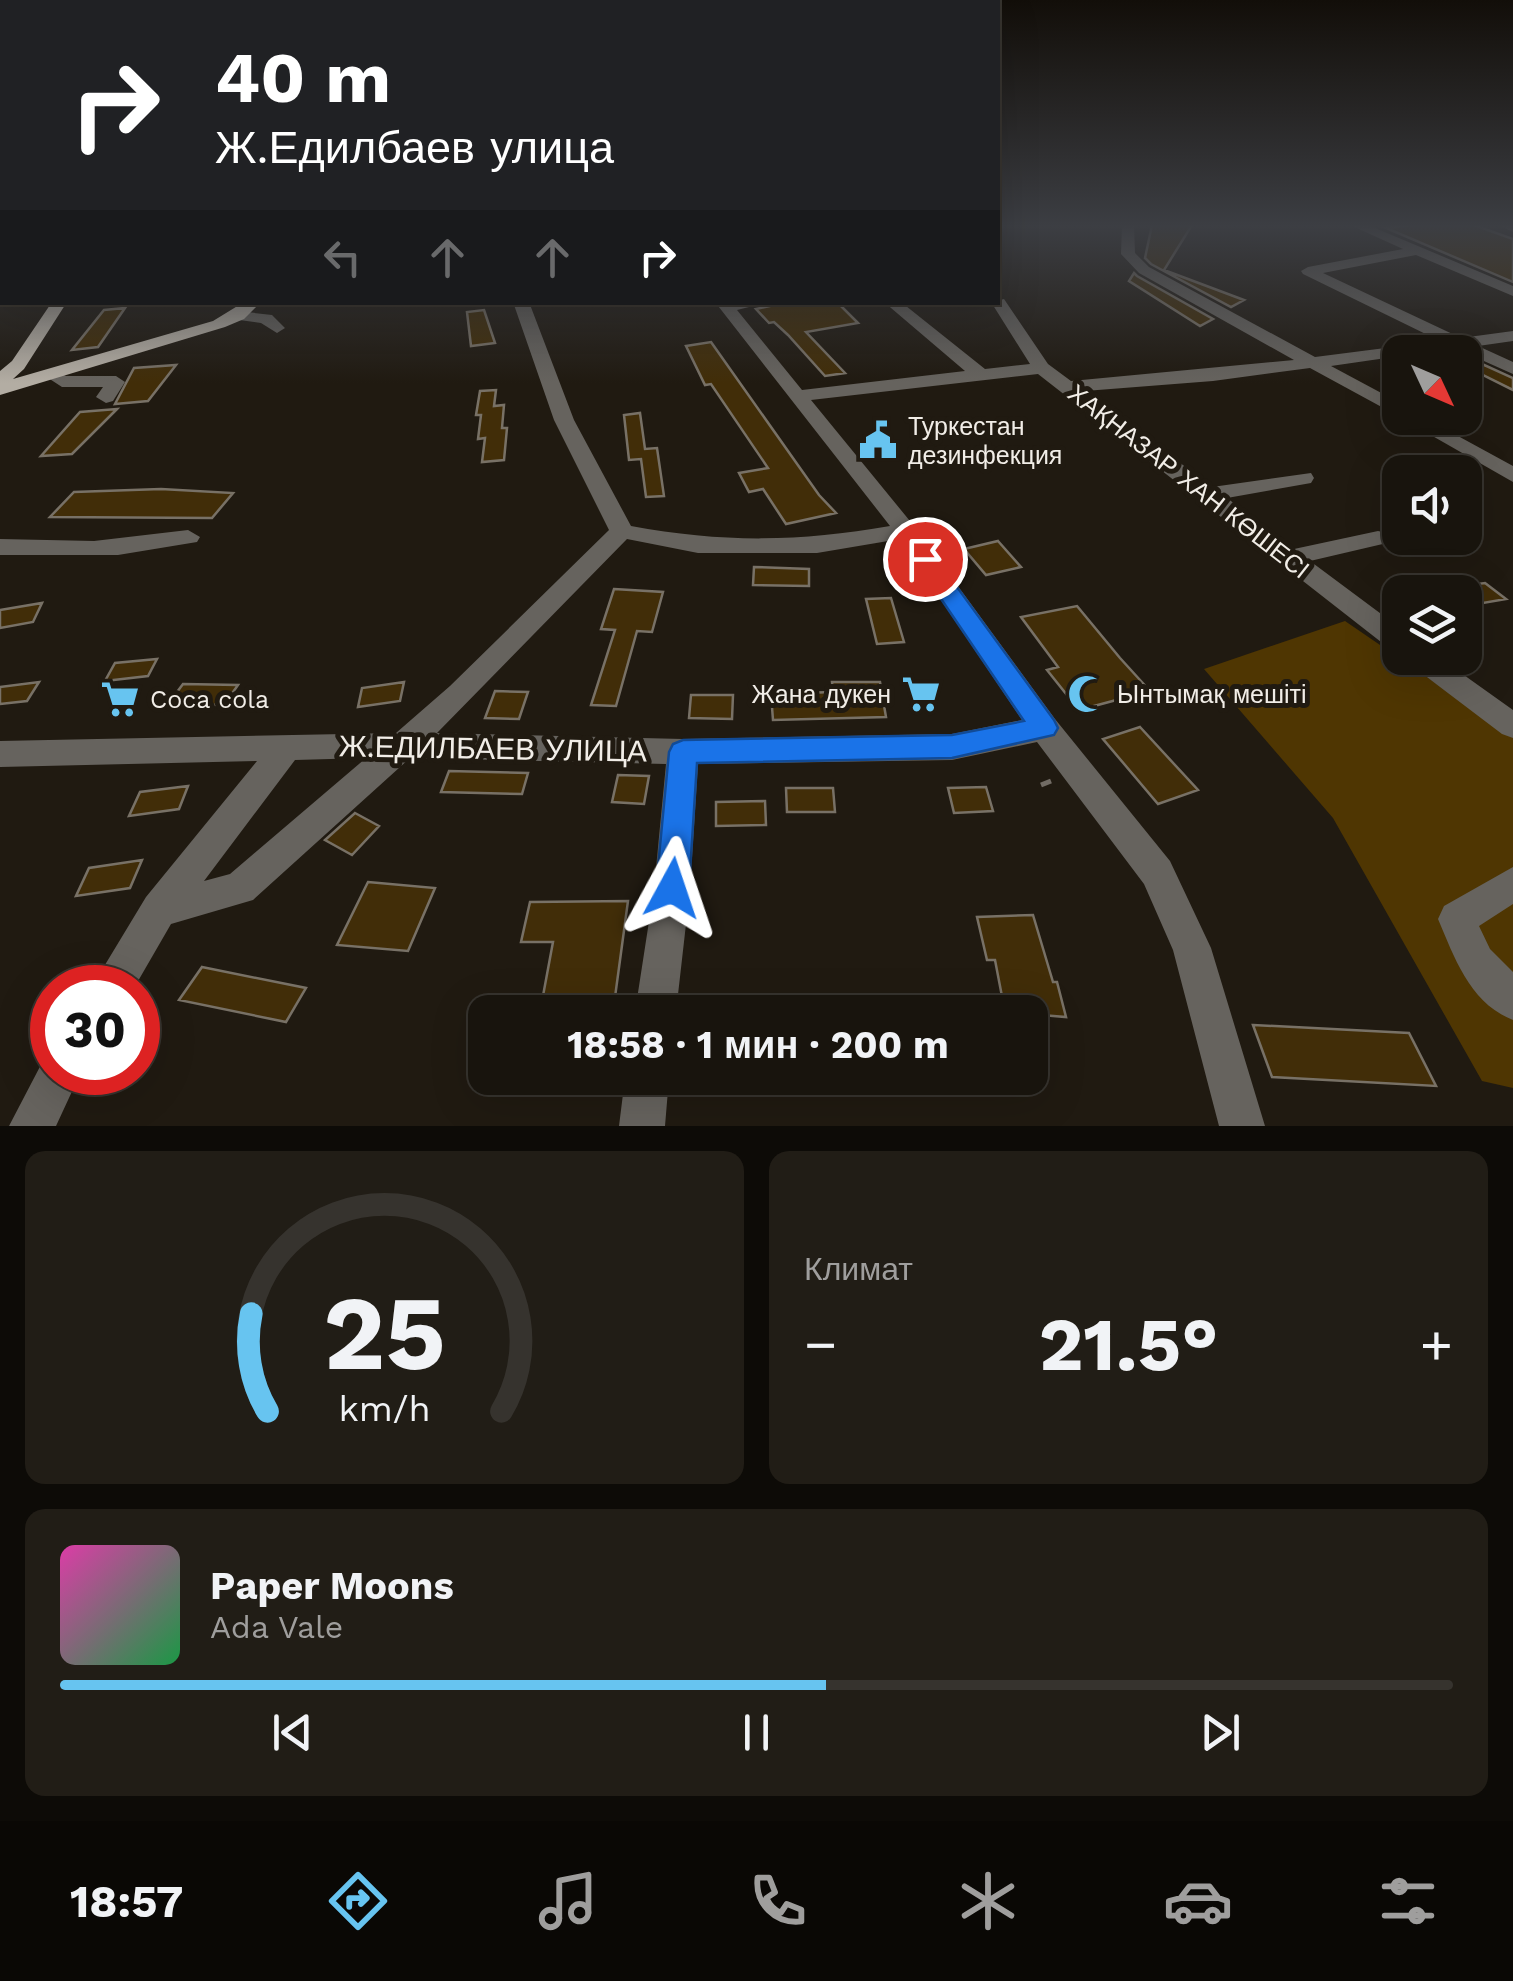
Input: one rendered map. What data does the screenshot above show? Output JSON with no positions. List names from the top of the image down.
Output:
{
  "streets": {
    "street": ["ХАҚНАЗАР ХАН КӨШЕСІ", "Ж.ЕДИЛБАЕВ УЛИЦА"]
  },
  "places": {
    "public building": ["Туркестан дезинфекция"],
    "supermarket": ["Жана дукен", "Coca cola"],
    "mosque": ["Ынтымақ мешіті"]
  },
  "north": "bottom right",
  "page": {
    "turn": ["40 m", "Ж.Едилбаев улица"],
    "limit": "30",
    "trip": "18:58 · 1 мин · 200 m",
    "tile": "Климат",
    "heat": ["−", "21.5°", "+"],
    "song": ["Paper Moons", "Ada Vale"],
    "tabs": "18:57",
    "gauge": ["25", "km/h"]
  }
}
